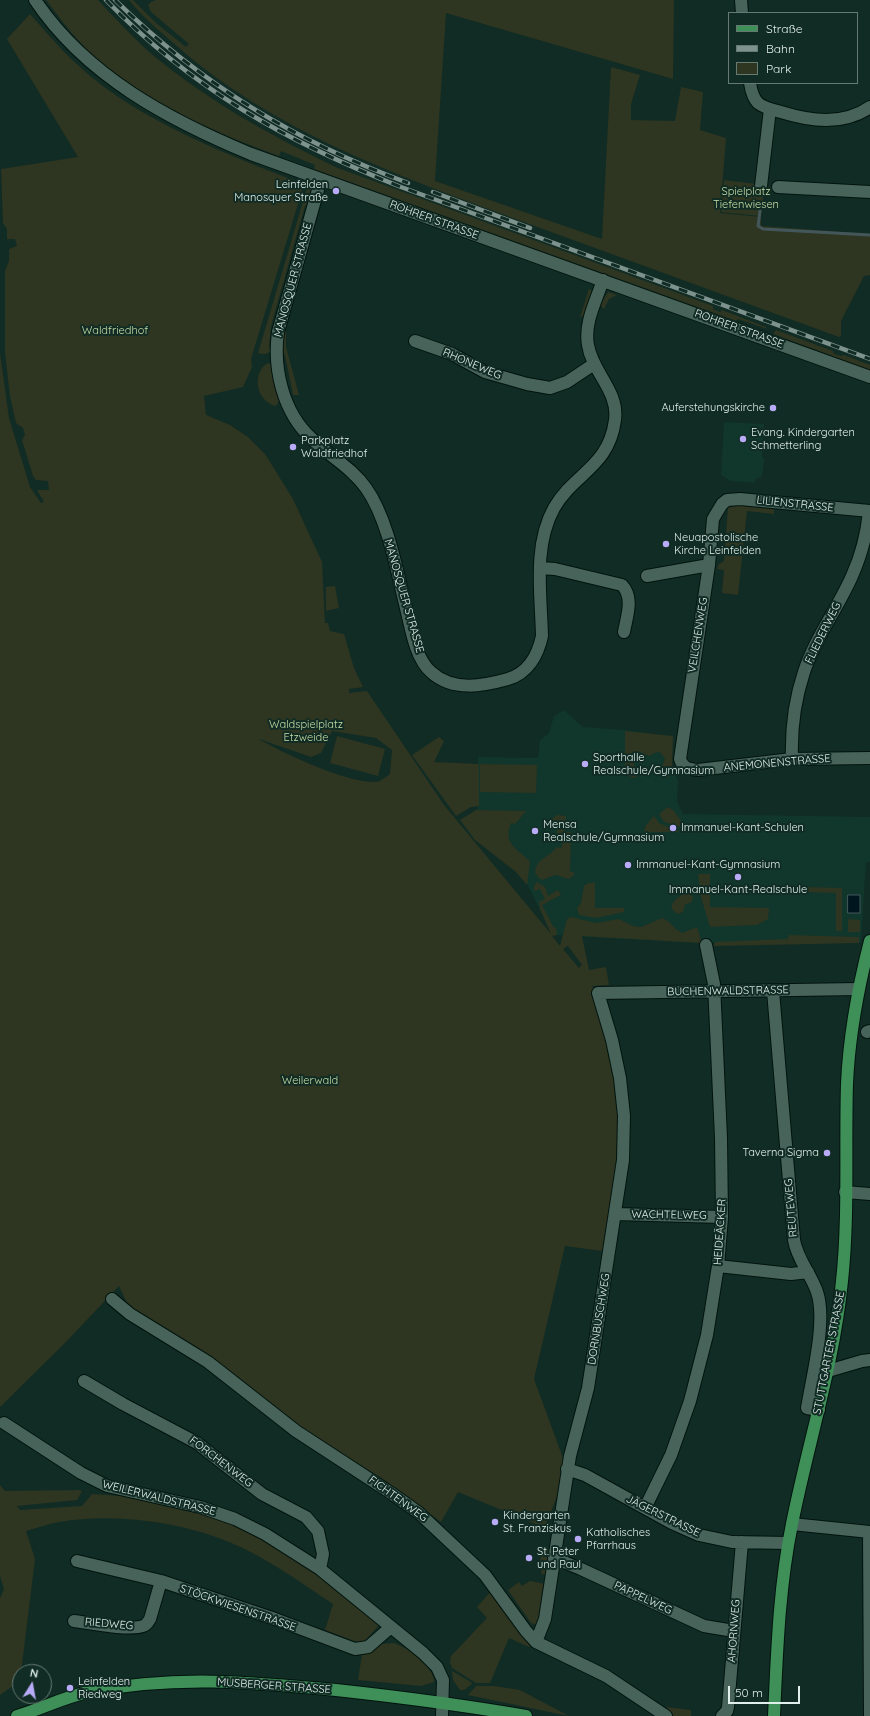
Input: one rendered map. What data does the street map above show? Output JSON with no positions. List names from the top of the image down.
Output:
{
  "streets": {
    "main road": ["STUTTGARTER STRASSE", "MUSBERGER STRASSE"],
    "street": [
      "ROHRER STRASSE",
      "MANOSQUER STRASSE",
      "RHONEWEG",
      "LILIENSTRASSE",
      "FLIEDERWEG",
      "VEILCHENWEG",
      "ANEMONENSTRASSE",
      "BUCHENWALDSTRASSE",
      "REUTEWEG",
      "WACHTELWEG",
      "HEIDEÄCKER",
      "DORNBUSCHWEG",
      "FORCHENWEG",
      "WEILERWALDSTRASSE",
      "FICHTENWEG",
      "JÄGERSTRASSE",
      "PAPPELWEG",
      "STÖCKWIESENSTRASSE",
      "RIEDWEG",
      "AHORNWEG"
    ]
  },
  "crossings": [
    ["ROHRER STRASSE", "MANOSQUER STRASSE"],
    ["MANOSQUER STRASSE", "RHONEWEG"],
    ["LILIENSTRASSE", "FLIEDERWEG"],
    ["LILIENSTRASSE", "VEILCHENWEG"],
    ["FLIEDERWEG", "ANEMONENSTRASSE"],
    ["VEILCHENWEG", "ANEMONENSTRASSE"],
    ["BUCHENWALDSTRASSE", "REUTEWEG"],
    ["BUCHENWALDSTRASSE", "HEIDEÄCKER"],
    ["BUCHENWALDSTRASSE", "DORNBUSCHWEG"],
    ["BUCHENWALDSTRASSE", "STUTTGARTER STRASSE"],
    ["REUTEWEG", "STUTTGARTER STRASSE"],
    ["WACHTELWEG", "HEIDEÄCKER"],
    ["WACHTELWEG", "DORNBUSCHWEG"],
    ["HEIDEÄCKER", "JÄGERSTRASSE"],
    ["DORNBUSCHWEG", "FICHTENWEG"],
    ["DORNBUSCHWEG", "JÄGERSTRASSE"],
    ["DORNBUSCHWEG", "PAPPELWEG"],
    ["STUTTGARTER STRASSE", "JÄGERSTRASSE"],
    ["FORCHENWEG", "WEILERWALDSTRASSE"],
    ["WEILERWALDSTRASSE", "STÖCKWIESENSTRASSE"],
    ["WEILERWALDSTRASSE", "MUSBERGER STRASSE"],
    ["JÄGERSTRASSE", "AHORNWEG"],
    ["PAPPELWEG", "AHORNWEG"],
    ["STÖCKWIESENSTRASSE", "RIEDWEG"]
  ],
  "parks": [
    "Spielplatz Tiefenwiesen",
    "Waldfriedhof",
    "Waldspielplatz Etzweide",
    "Weilerwald"
  ],
  "places": [
    "Leinfelden Manosquer Straße",
    "Auferstehungskirche",
    "Evang. Kindergarten Schmetterling",
    "Parkplatz Waldfriedhof",
    "Neuapostolische Kirche Leinfelden",
    "Sporthalle Realschule/Gymnasium",
    "Immanuel-Kant-Schulen",
    "Mensa Realschule/Gymnasium",
    "Immanuel-Kant-Gymnasium",
    "Immanuel-Kant-Realschule",
    "Taverna Sigma",
    "Kindergarten St. Franziskus",
    "Katholisches Pfarrhaus",
    "St. Peter und Paul",
    "Leinfelden Riedweg"
  ],
  "legend": ["Straße", "Bahn", "Park"],
  "scale_bar": "50 m",
  "north": "top"
}
